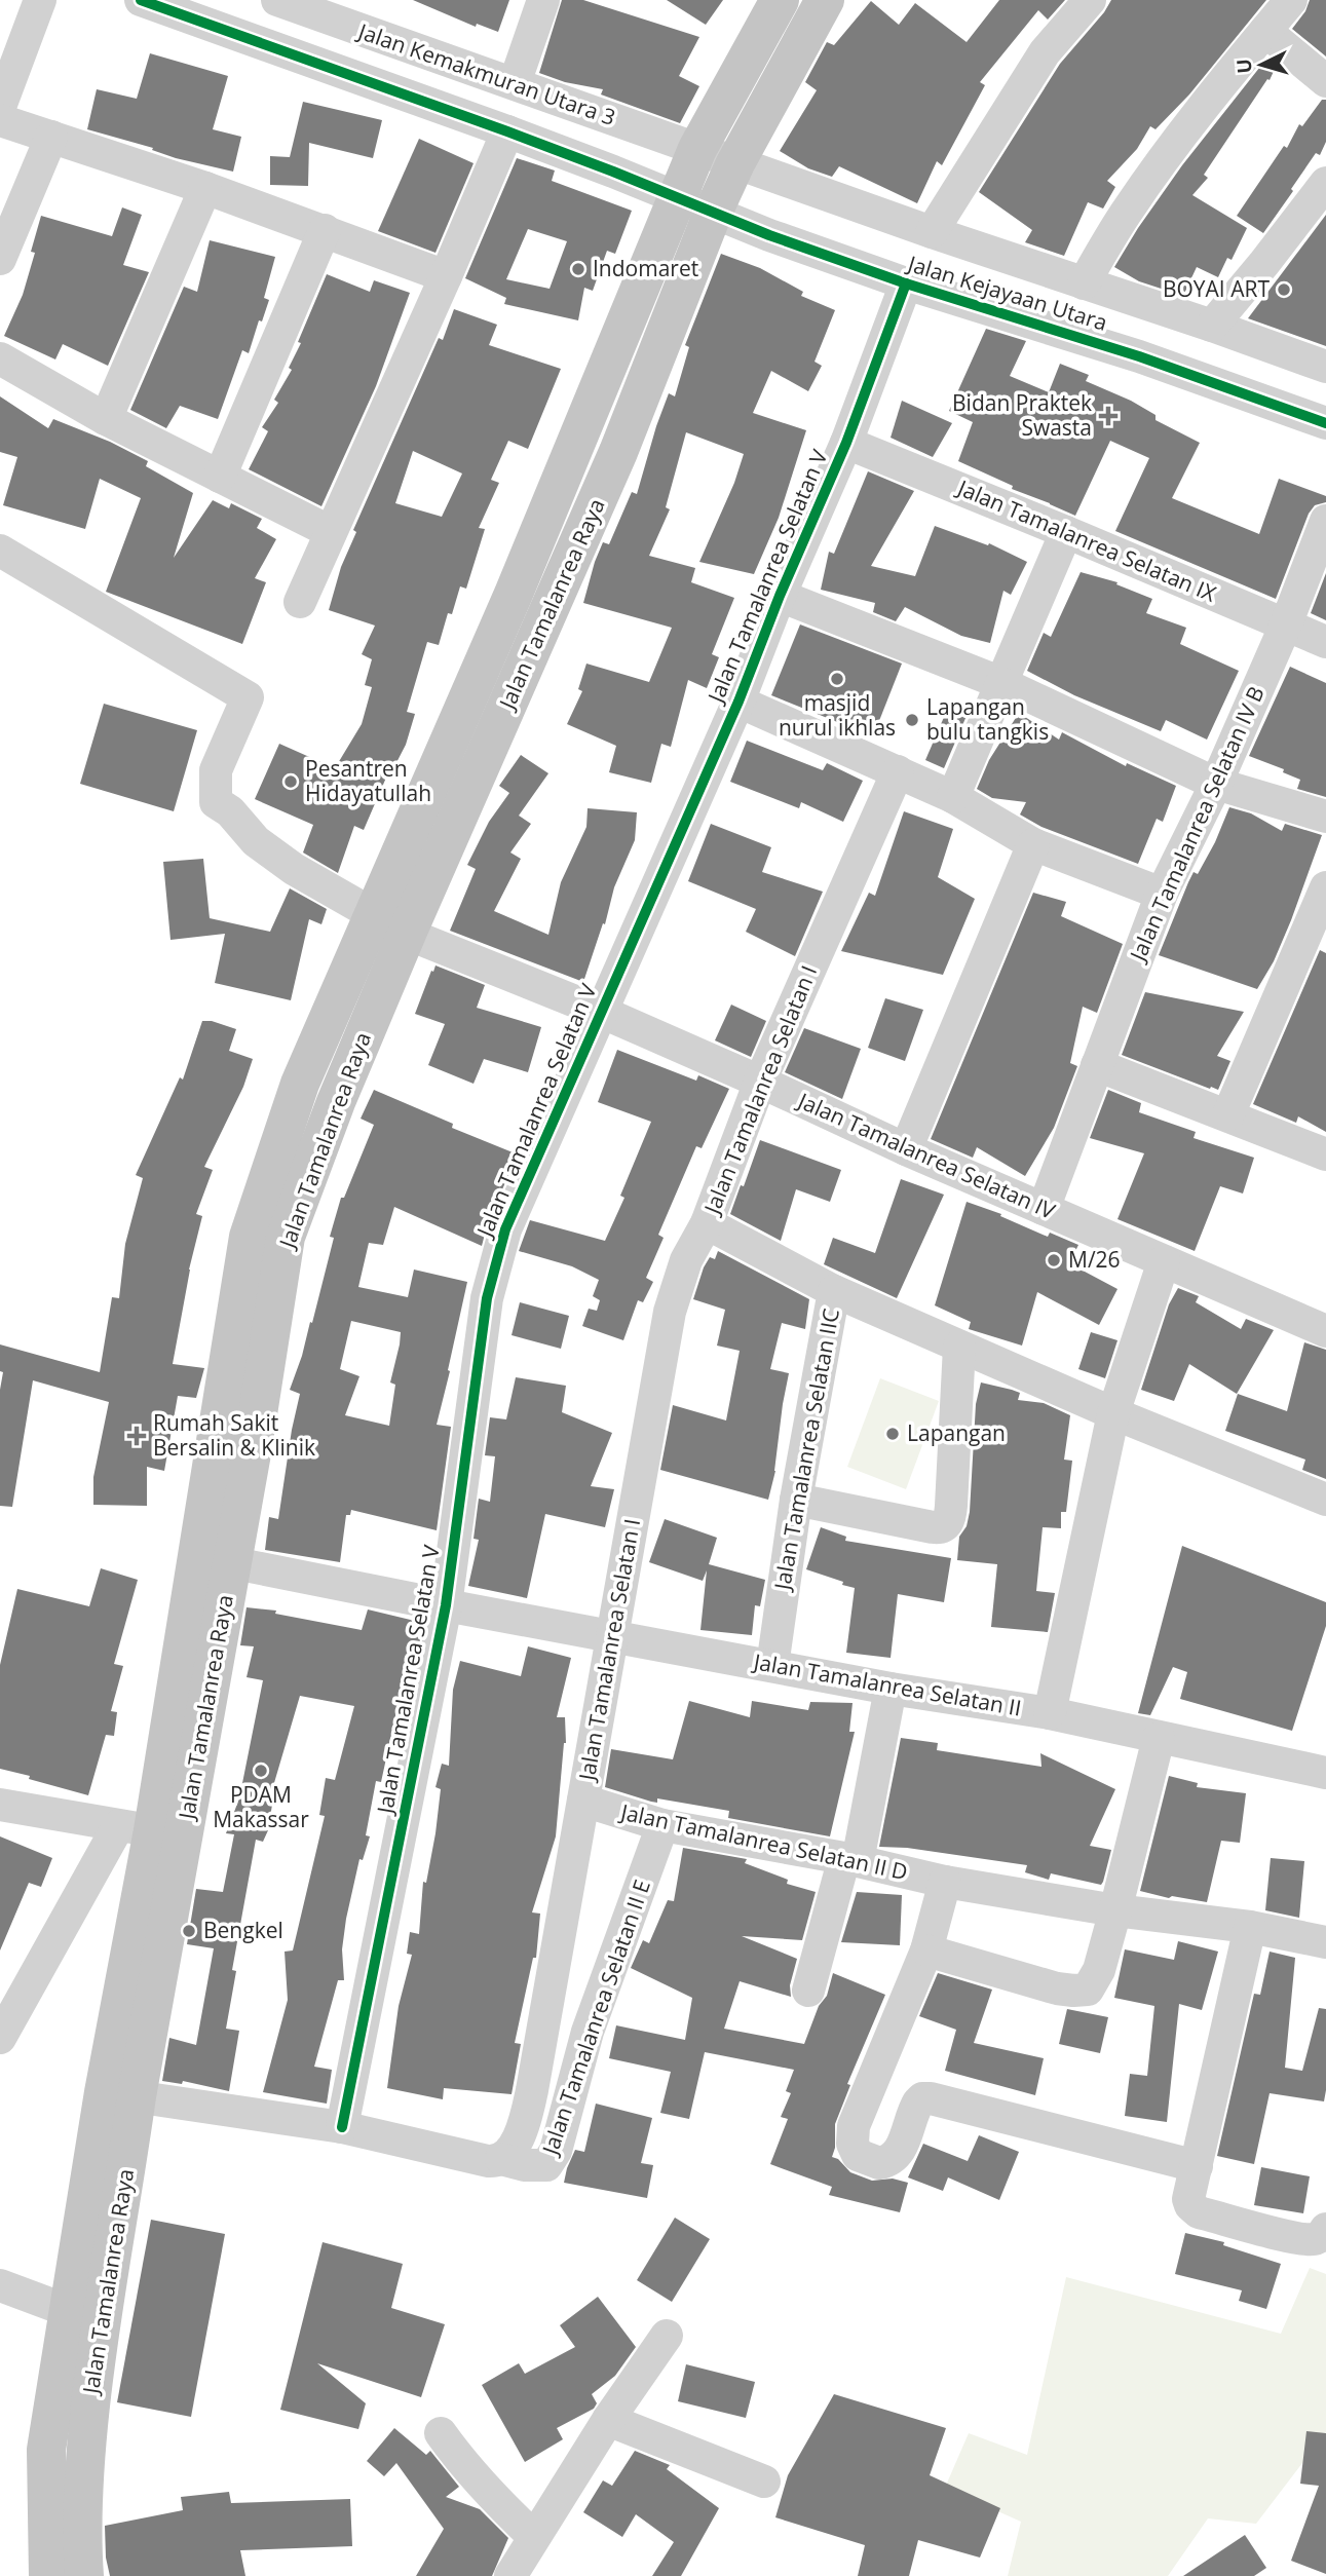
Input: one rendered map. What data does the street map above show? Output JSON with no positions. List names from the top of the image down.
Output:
{
  "streets": {
    "main road": ["Jalan Tamalanrea Raya"],
    "street": [
      "Jalan Kemakmuran Utara 3",
      "Jalan Kejayaan Utara",
      "Jalan Tamalanrea Selatan IX",
      "Jalan Tamalanrea Selatan V",
      "Jalan Tamalanrea Selatan IV B",
      "Jalan Tamalanrea Selatan I",
      "Jalan Tamalanrea Selatan IV",
      "Jalan Tamalanrea Selatan IIC",
      "Jalan Tamalanrea Selatan II",
      "Jalan Tamalanrea Selatan II D",
      "Jalan Tamalanrea Selatan II E"
    ]
  },
  "crossings": [
    ["Jalan Kemakmuran Utara 3", "Jalan Kejayaan Utara"],
    ["Jalan Kemakmuran Utara 3", "Jalan Tamalanrea Raya"],
    ["Jalan Kejayaan Utara", "Jalan Tamalanrea Selatan V"],
    ["Jalan Kejayaan Utara", "Jalan Tamalanrea Raya"],
    ["Jalan Tamalanrea Selatan IX", "Jalan Tamalanrea Selatan V"],
    ["Jalan Tamalanrea Selatan IX", "Jalan Tamalanrea Selatan IV B"],
    ["Jalan Tamalanrea Selatan V", "Jalan Tamalanrea Selatan IV B"],
    ["Jalan Tamalanrea Selatan V", "Jalan Tamalanrea Selatan IV"],
    ["Jalan Tamalanrea Selatan V", "Jalan Tamalanrea Selatan II"],
    ["Jalan Tamalanrea Raya", "Jalan Tamalanrea Selatan IV"],
    ["Jalan Tamalanrea Raya", "Jalan Tamalanrea Selatan II"],
    ["Jalan Tamalanrea Selatan IV B", "Jalan Tamalanrea Selatan IV"],
    ["Jalan Tamalanrea Selatan I", "Jalan Tamalanrea Selatan IV"],
    ["Jalan Tamalanrea Selatan I", "Jalan Tamalanrea Selatan IIC"],
    ["Jalan Tamalanrea Selatan I", "Jalan Tamalanrea Selatan II"],
    ["Jalan Tamalanrea Selatan I", "Jalan Tamalanrea Selatan II D"],
    ["Jalan Tamalanrea Selatan I", "Jalan Tamalanrea Selatan II E"],
    ["Jalan Tamalanrea Selatan IIC", "Jalan Tamalanrea Selatan II"],
    ["Jalan Tamalanrea Selatan II D", "Jalan Tamalanrea Selatan II E"]
  ],
  "places": {
    "other": [
      "Indomaret",
      "BOYAI ART",
      "masjid nurul ikhlas",
      "Lapangan bulu tangkis",
      "Pesantren Hidayatullah",
      "M/26",
      "Lapangan",
      "PDAM Makassar",
      "Bengkel"
    ],
    "health": ["Bidan Praktek Swasta", "Rumah Sakit Bersalin & Klinik"]
  },
  "north": "left"
}
